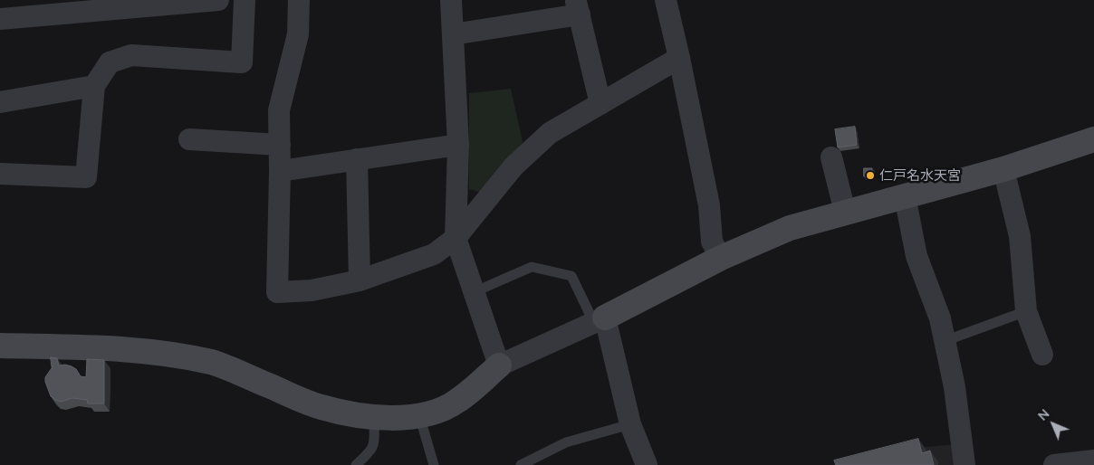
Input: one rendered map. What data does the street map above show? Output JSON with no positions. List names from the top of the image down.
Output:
{
  "places": ["仁戸名水天宮"],
  "north": "top left"
}
